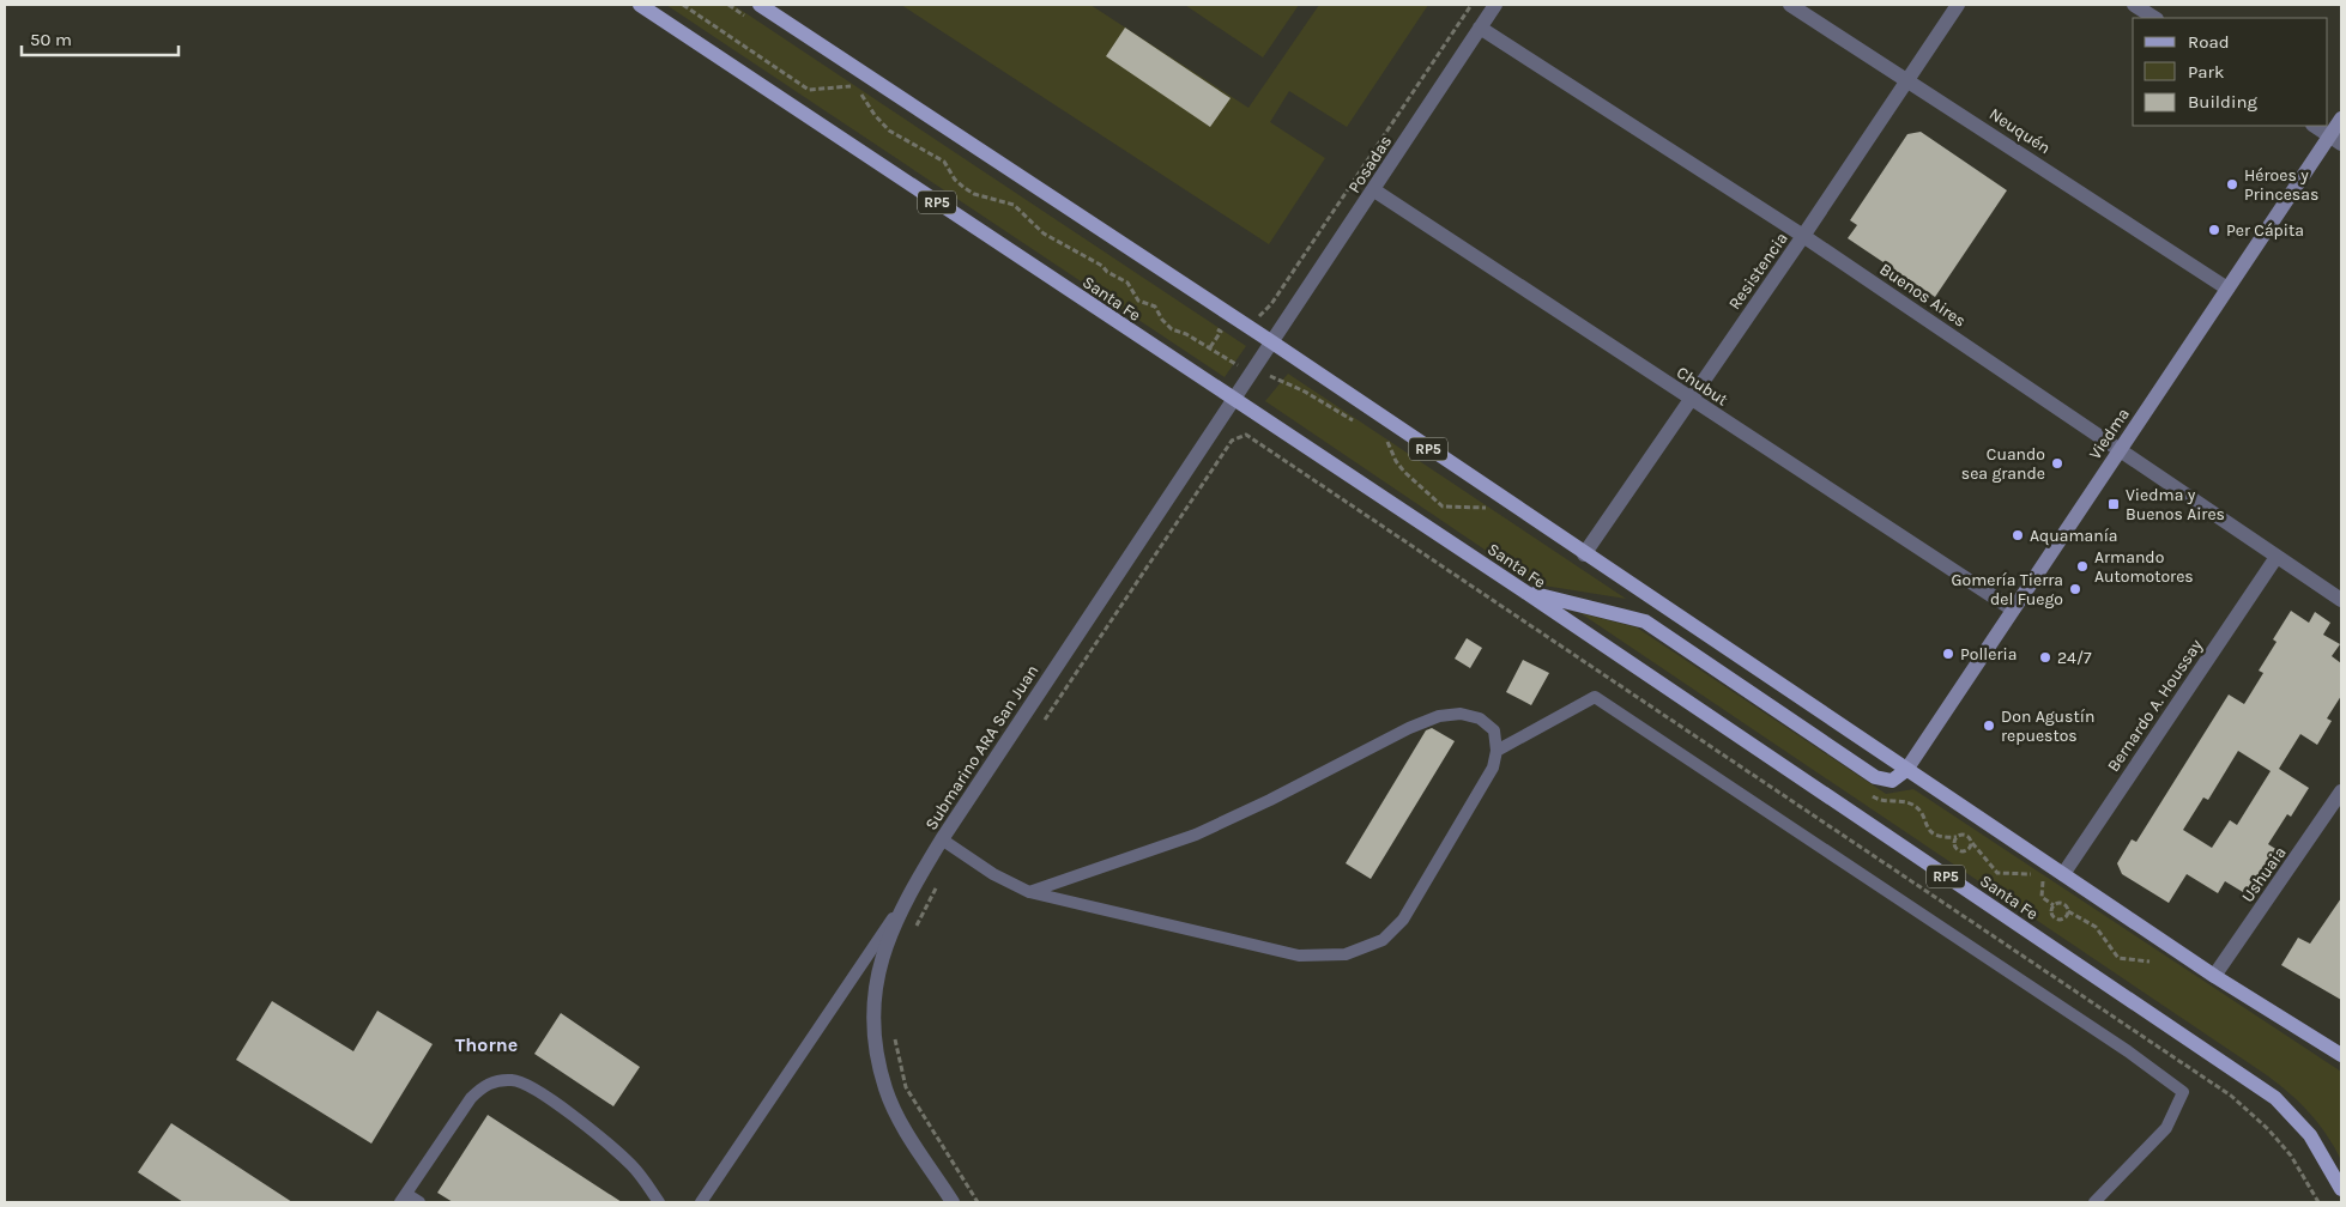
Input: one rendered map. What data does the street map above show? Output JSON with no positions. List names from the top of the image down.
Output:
{
  "streets": {
    "main road": ["RP5", "Santa Fe"],
    "street": [
      "Neuquén",
      "Posadas",
      "Resistencia",
      "Buenos Aires",
      "Chubut",
      "Viedma",
      "Bernardo A. Houssay",
      "Submarino ARA San Juan",
      "Ushuaia"
    ]
  },
  "crossings": [
    ["Neuquén", "Resistencia"],
    ["Neuquén", "Viedma"],
    ["Posadas", "RP5"],
    ["Posadas", "Buenos Aires"],
    ["Posadas", "Chubut"],
    ["Posadas", "Submarino ARA San Juan"],
    ["RP5", "Resistencia"],
    ["RP5", "Viedma"],
    ["RP5", "Bernardo A. Houssay"],
    ["RP5", "Submarino ARA San Juan"],
    ["RP5", "Ushuaia"],
    ["Resistencia", "Buenos Aires"],
    ["Resistencia", "Chubut"],
    ["Buenos Aires", "Viedma"],
    ["Buenos Aires", "Bernardo A. Houssay"],
    ["Santa Fe", "Submarino ARA San Juan"],
    ["Chubut", "Viedma"]
  ],
  "districts": ["Thorne"],
  "places": {
    "other": [
      "Héroes y Princesas",
      "Per Cápita",
      "Cuando sea grande",
      "Aquamanía",
      "Armando Automotores",
      "Gomería Tierra del Fuego",
      "Polleria",
      "24/7",
      "Don Agustín repuestos"
    ],
    "transit": ["Viedma y Buenos Aires"]
  },
  "legend": ["Road", "Park", "Building"],
  "scale_bar": "50 m"
}
